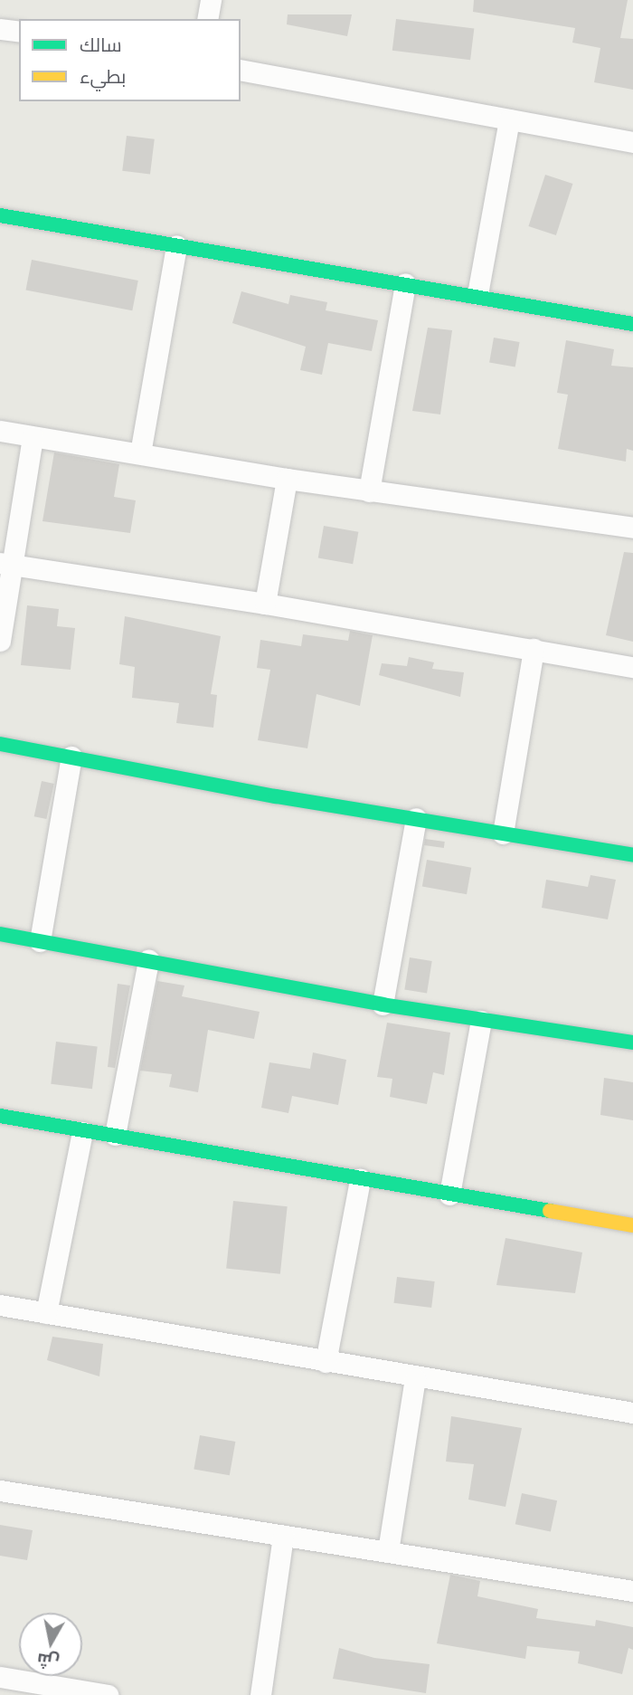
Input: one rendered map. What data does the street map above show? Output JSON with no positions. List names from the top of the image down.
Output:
{
  "legend": ["سالك", "بطيء"],
  "north": "bottom"
}
